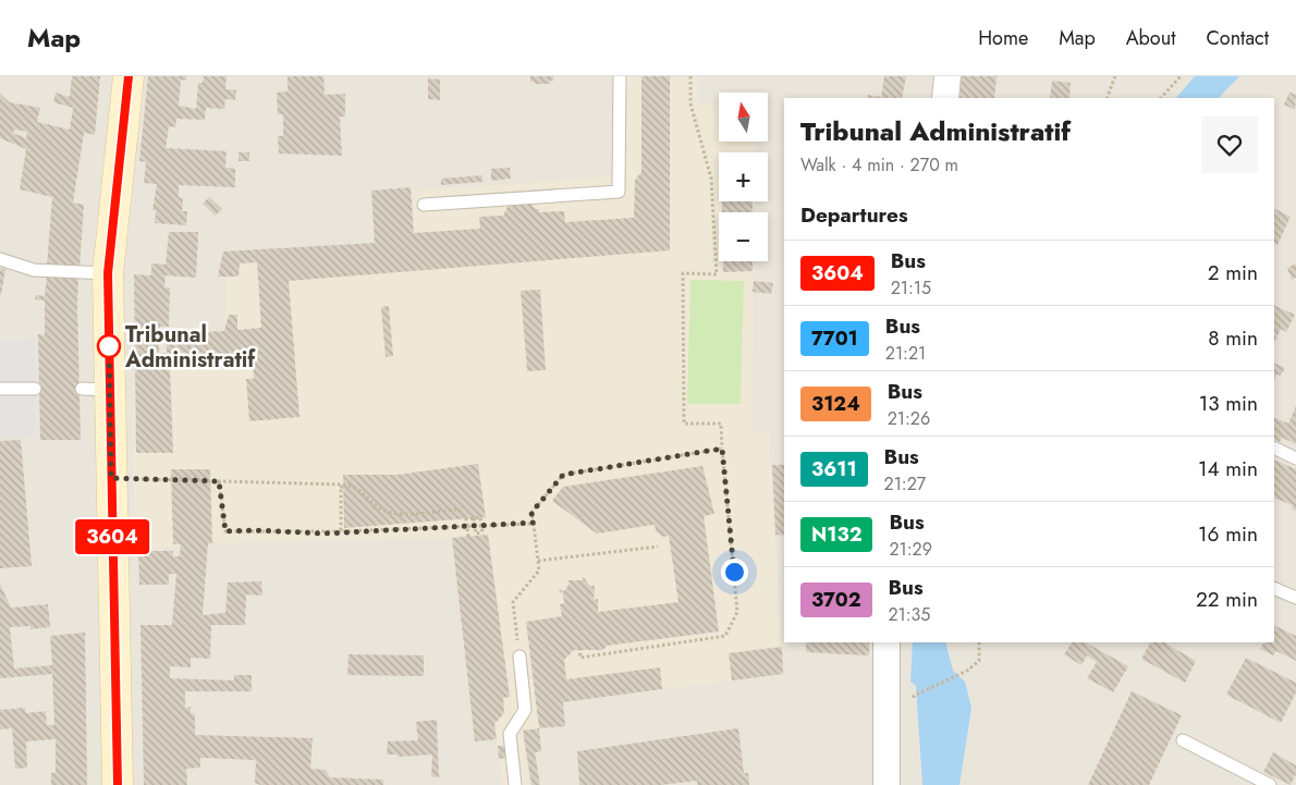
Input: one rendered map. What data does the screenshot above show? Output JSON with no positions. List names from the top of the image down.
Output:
{
  "places": ["Tribunal Administratif"],
  "lines": ["bus line 3604"],
  "north": "top",
  "page": {
    "header": "Map",
    "nav": [
      "Home",
      "Map",
      "About",
      "Contact"
    ],
    "on_map": "3604",
    "map_buttons": ["+", "−"],
    "heading": [
      ["Tribunal Administratif", "Walk · 4 min · 270 m"],
      "Departures"
    ],
    "list": [
      {
        "mark": "3604",
        "name": "Bus",
        "note": "21:15",
        "value": "2 min"
      },
      {
        "mark": "7701",
        "name": "Bus",
        "note": "21:21",
        "value": "8 min"
      },
      {
        "mark": "3124",
        "name": "Bus",
        "note": "21:26",
        "value": "13 min"
      },
      {
        "mark": "3611",
        "name": "Bus",
        "note": "21:27",
        "value": "14 min"
      },
      {
        "mark": "N132",
        "name": "Bus",
        "note": "21:29",
        "value": "16 min"
      },
      {
        "mark": "3702",
        "name": "Bus",
        "note": "21:35",
        "value": "22 min"
      }
    ]
  }
}
